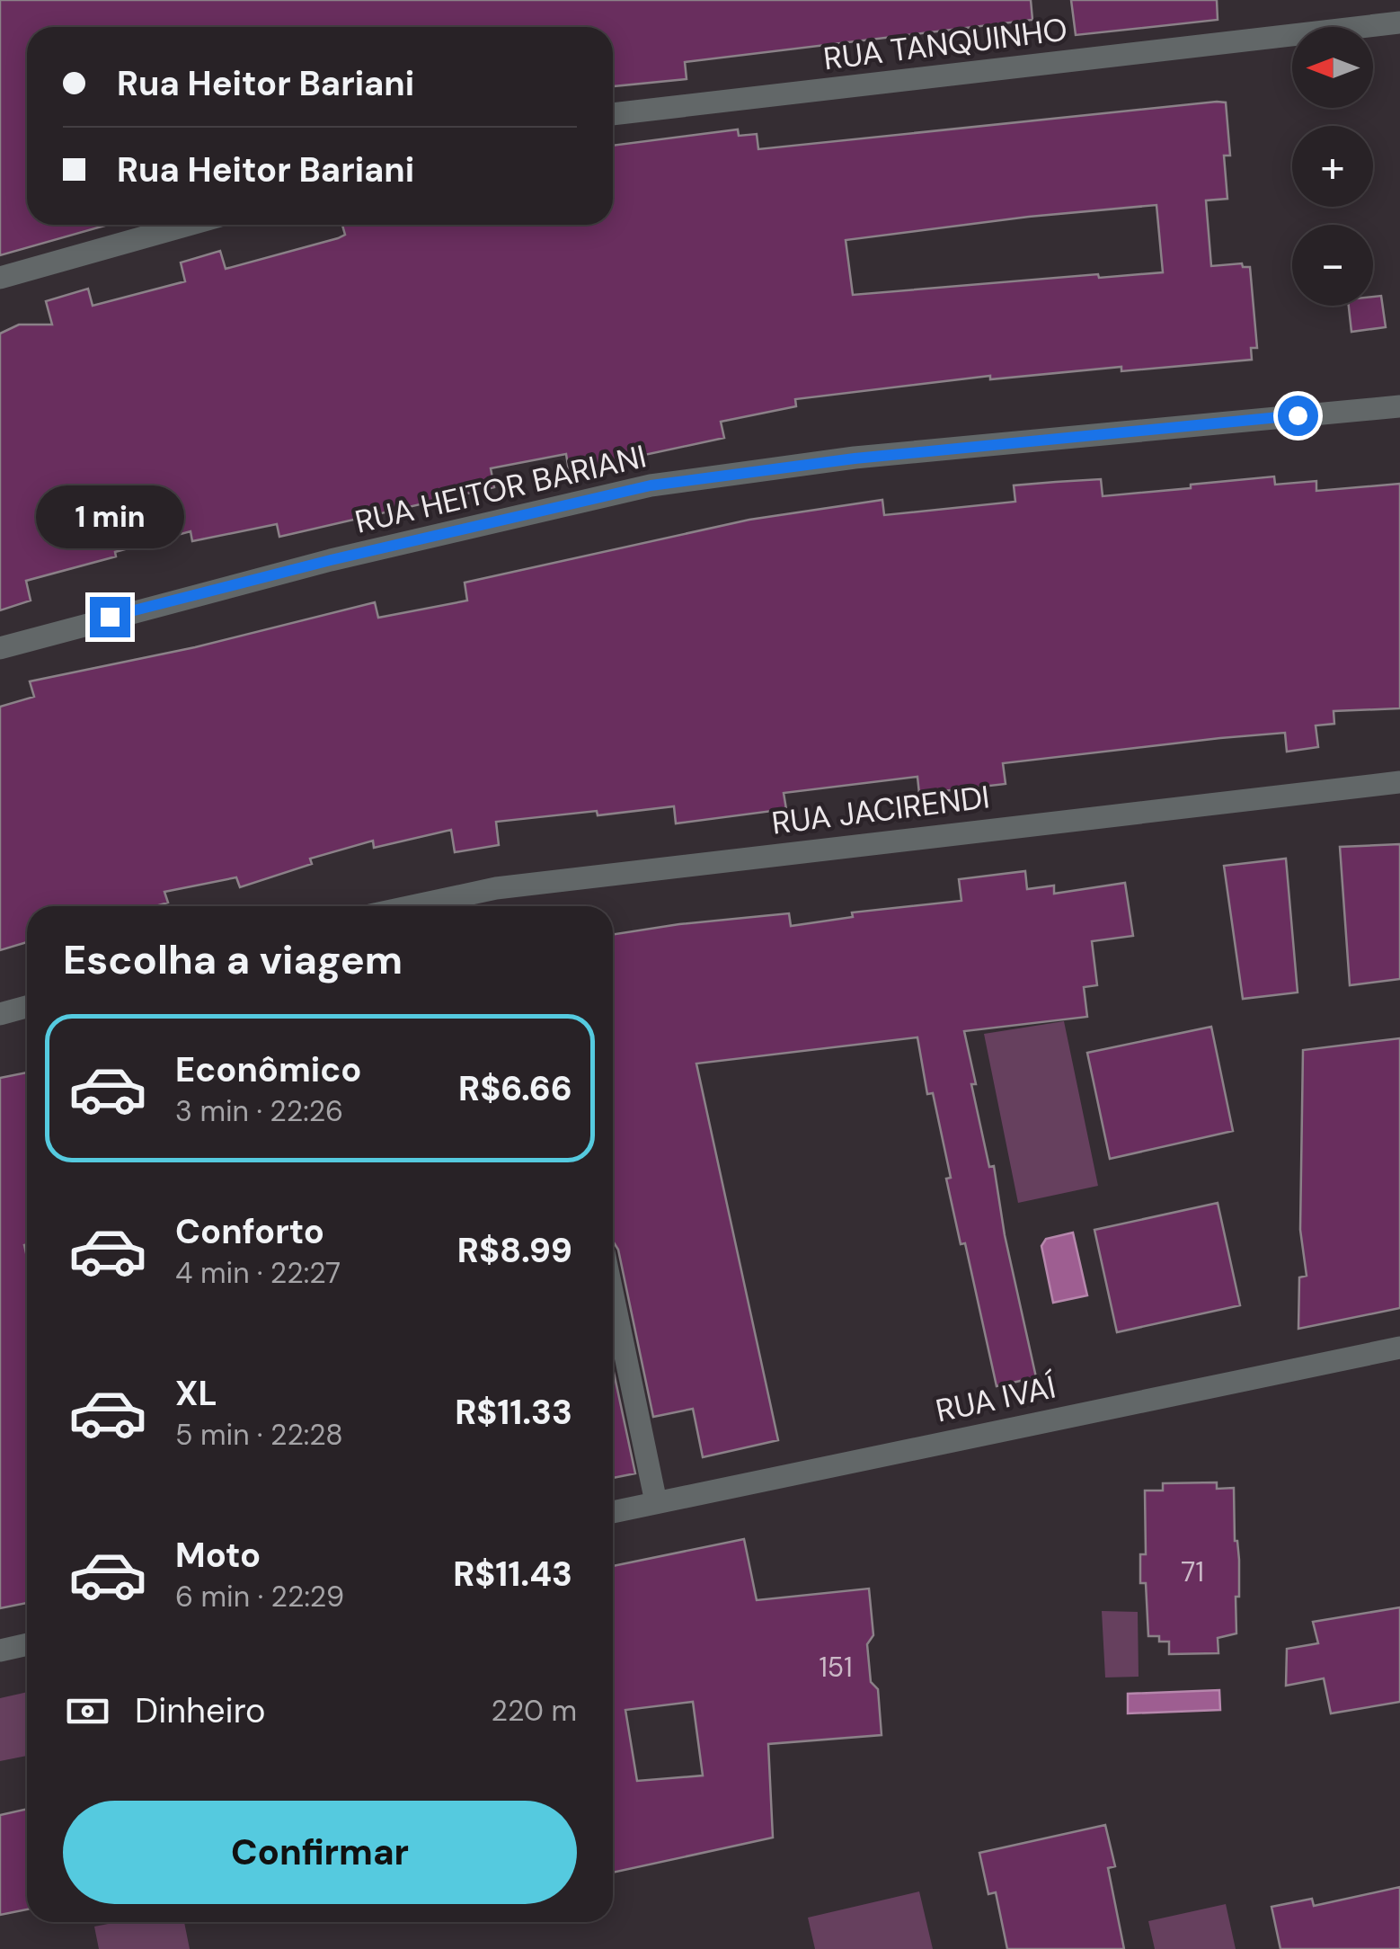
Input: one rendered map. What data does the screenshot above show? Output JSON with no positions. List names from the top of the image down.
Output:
{
  "streets": {
    "street": [
      "RUA TANQUINHO",
      "RUA HEITOR BARIANI",
      "RUA JACIRENDI",
      "RUA IVAÍ"
    ]
  },
  "house_numbers": ["71", "151"],
  "north": "left",
  "page": {
    "map_buttons": ["+", "−"],
    "banner": ["Rua Heitor Bariani", "Rua Heitor Bariani"],
    "bubble": "1 min",
    "heading": "Escolha a viagem",
    "list": [
      {
        "name": "Econômico",
        "note": "3 min · 22:26",
        "value": "R$6.66"
      },
      {
        "name": "Conforto",
        "note": "4 min · 22:27",
        "value": "R$8.99"
      },
      {
        "name": "XL",
        "note": "5 min · 22:28",
        "value": "R$11.33"
      },
      {
        "name": "Moto",
        "note": "6 min · 22:29",
        "value": "R$11.43"
      }
    ],
    "pay": ["Dinheiro", "220 m"],
    "buttons": "Confirmar"
  }
}
